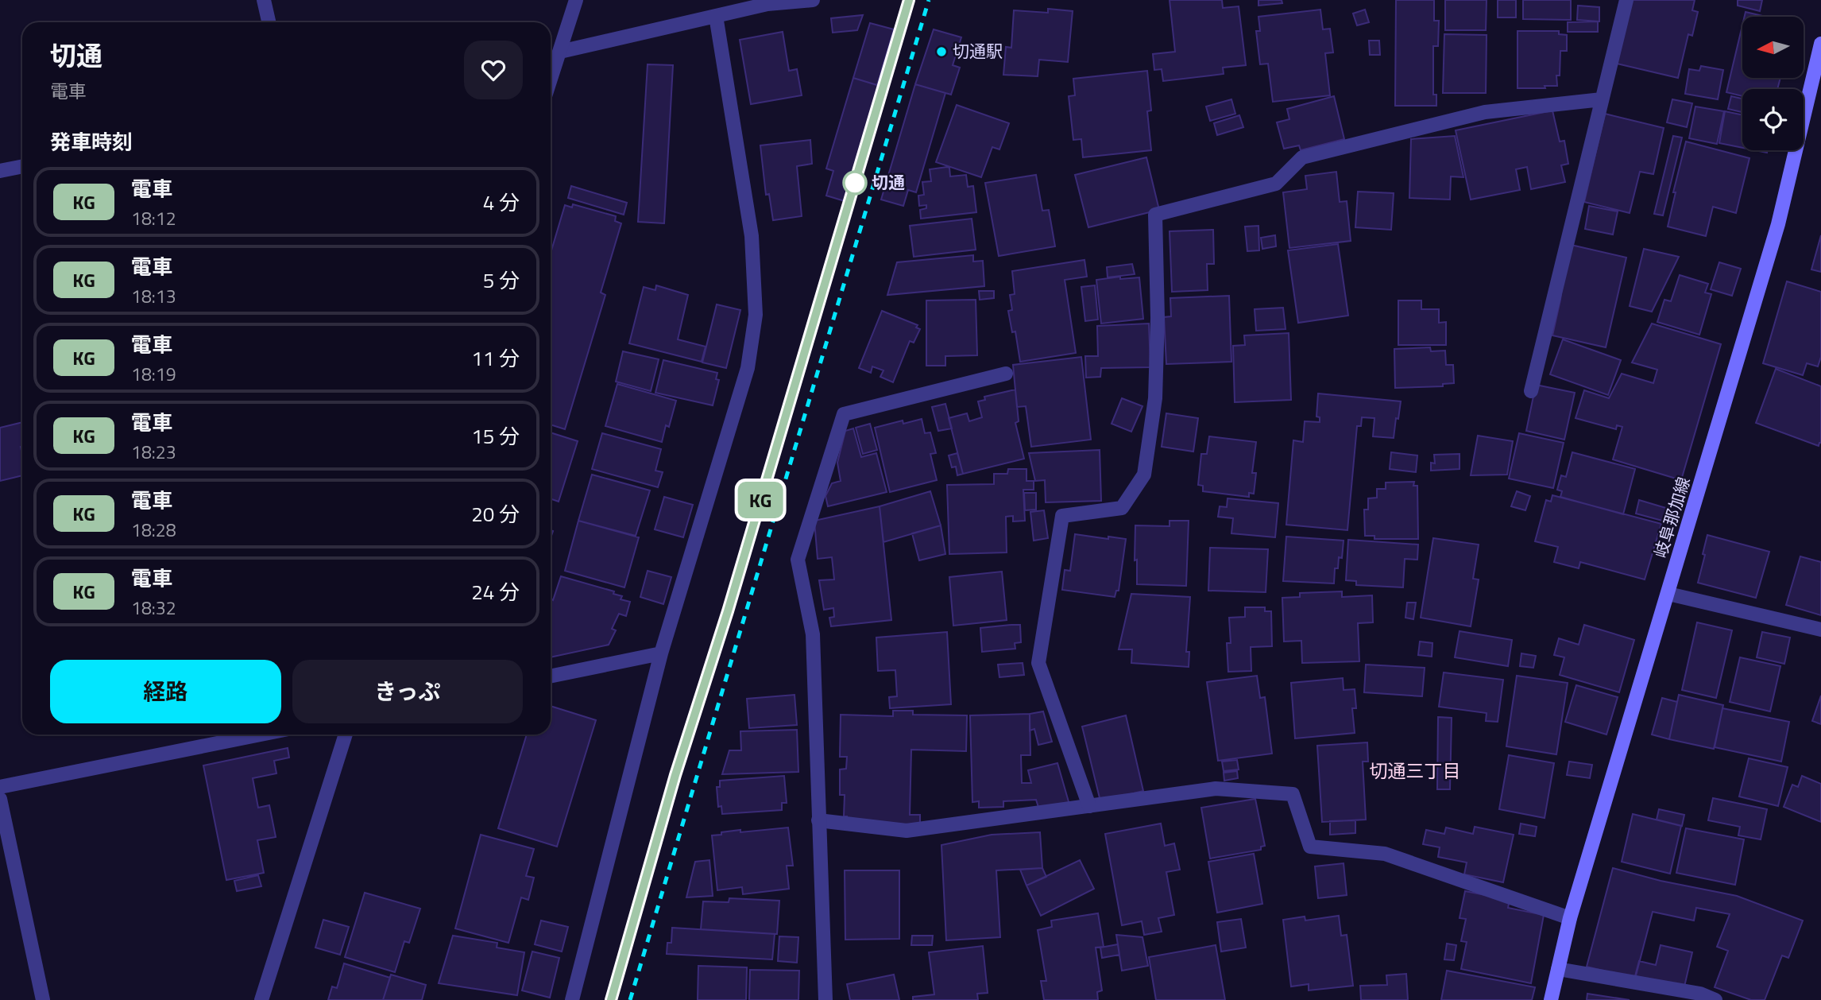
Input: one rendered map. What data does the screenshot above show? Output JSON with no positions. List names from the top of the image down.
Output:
{
  "streets": {
    "main road": ["岐阜那加線"]
  },
  "districts": ["切通三丁目"],
  "places": ["切通駅", "切通"],
  "north": "left",
  "page": {
    "on_map": "KG",
    "heading": [
      ["切通", "電車"],
      "発車時刻"
    ],
    "list": [
      {
        "mark": "KG",
        "name": "電車",
        "note": "18:12",
        "value": "4 分"
      },
      {
        "mark": "KG",
        "name": "電車",
        "note": "18:13",
        "value": "5 分"
      },
      {
        "mark": "KG",
        "name": "電車",
        "note": "18:19",
        "value": "11 分"
      },
      {
        "mark": "KG",
        "name": "電車",
        "note": "18:23",
        "value": "15 分"
      },
      {
        "mark": "KG",
        "name": "電車",
        "note": "18:28",
        "value": "20 分"
      },
      {
        "mark": "KG",
        "name": "電車",
        "note": "18:32",
        "value": "24 分"
      }
    ],
    "buttons": ["経路", "きっぷ"]
  }
}
